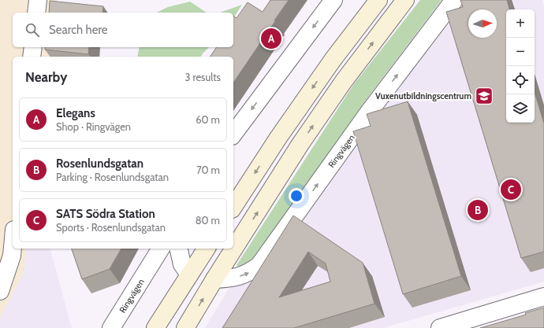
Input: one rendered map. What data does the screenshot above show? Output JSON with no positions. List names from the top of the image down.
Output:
{
  "streets": {
    "street": ["Ringvägen"]
  },
  "places": {
    "school or university": ["Vuxenutbildningscentrum"]
  },
  "north": "right",
  "page": {
    "map_buttons": ["+", "−"],
    "search": "Search here",
    "pins": ["A", "C", "B"],
    "heading": ["Nearby", "3 results"],
    "list": [
      {
        "mark": "A",
        "name": "Elegans",
        "note": "Shop · Ringvägen",
        "value": "60 m"
      },
      {
        "mark": "B",
        "name": "Rosenlundsgatan",
        "note": "Parking · Rosenlundsgatan",
        "value": "70 m"
      },
      {
        "mark": "C",
        "name": "SATS Södra Station",
        "note": "Sports · Rosenlundsgatan",
        "value": "80 m"
      }
    ]
  }
}
